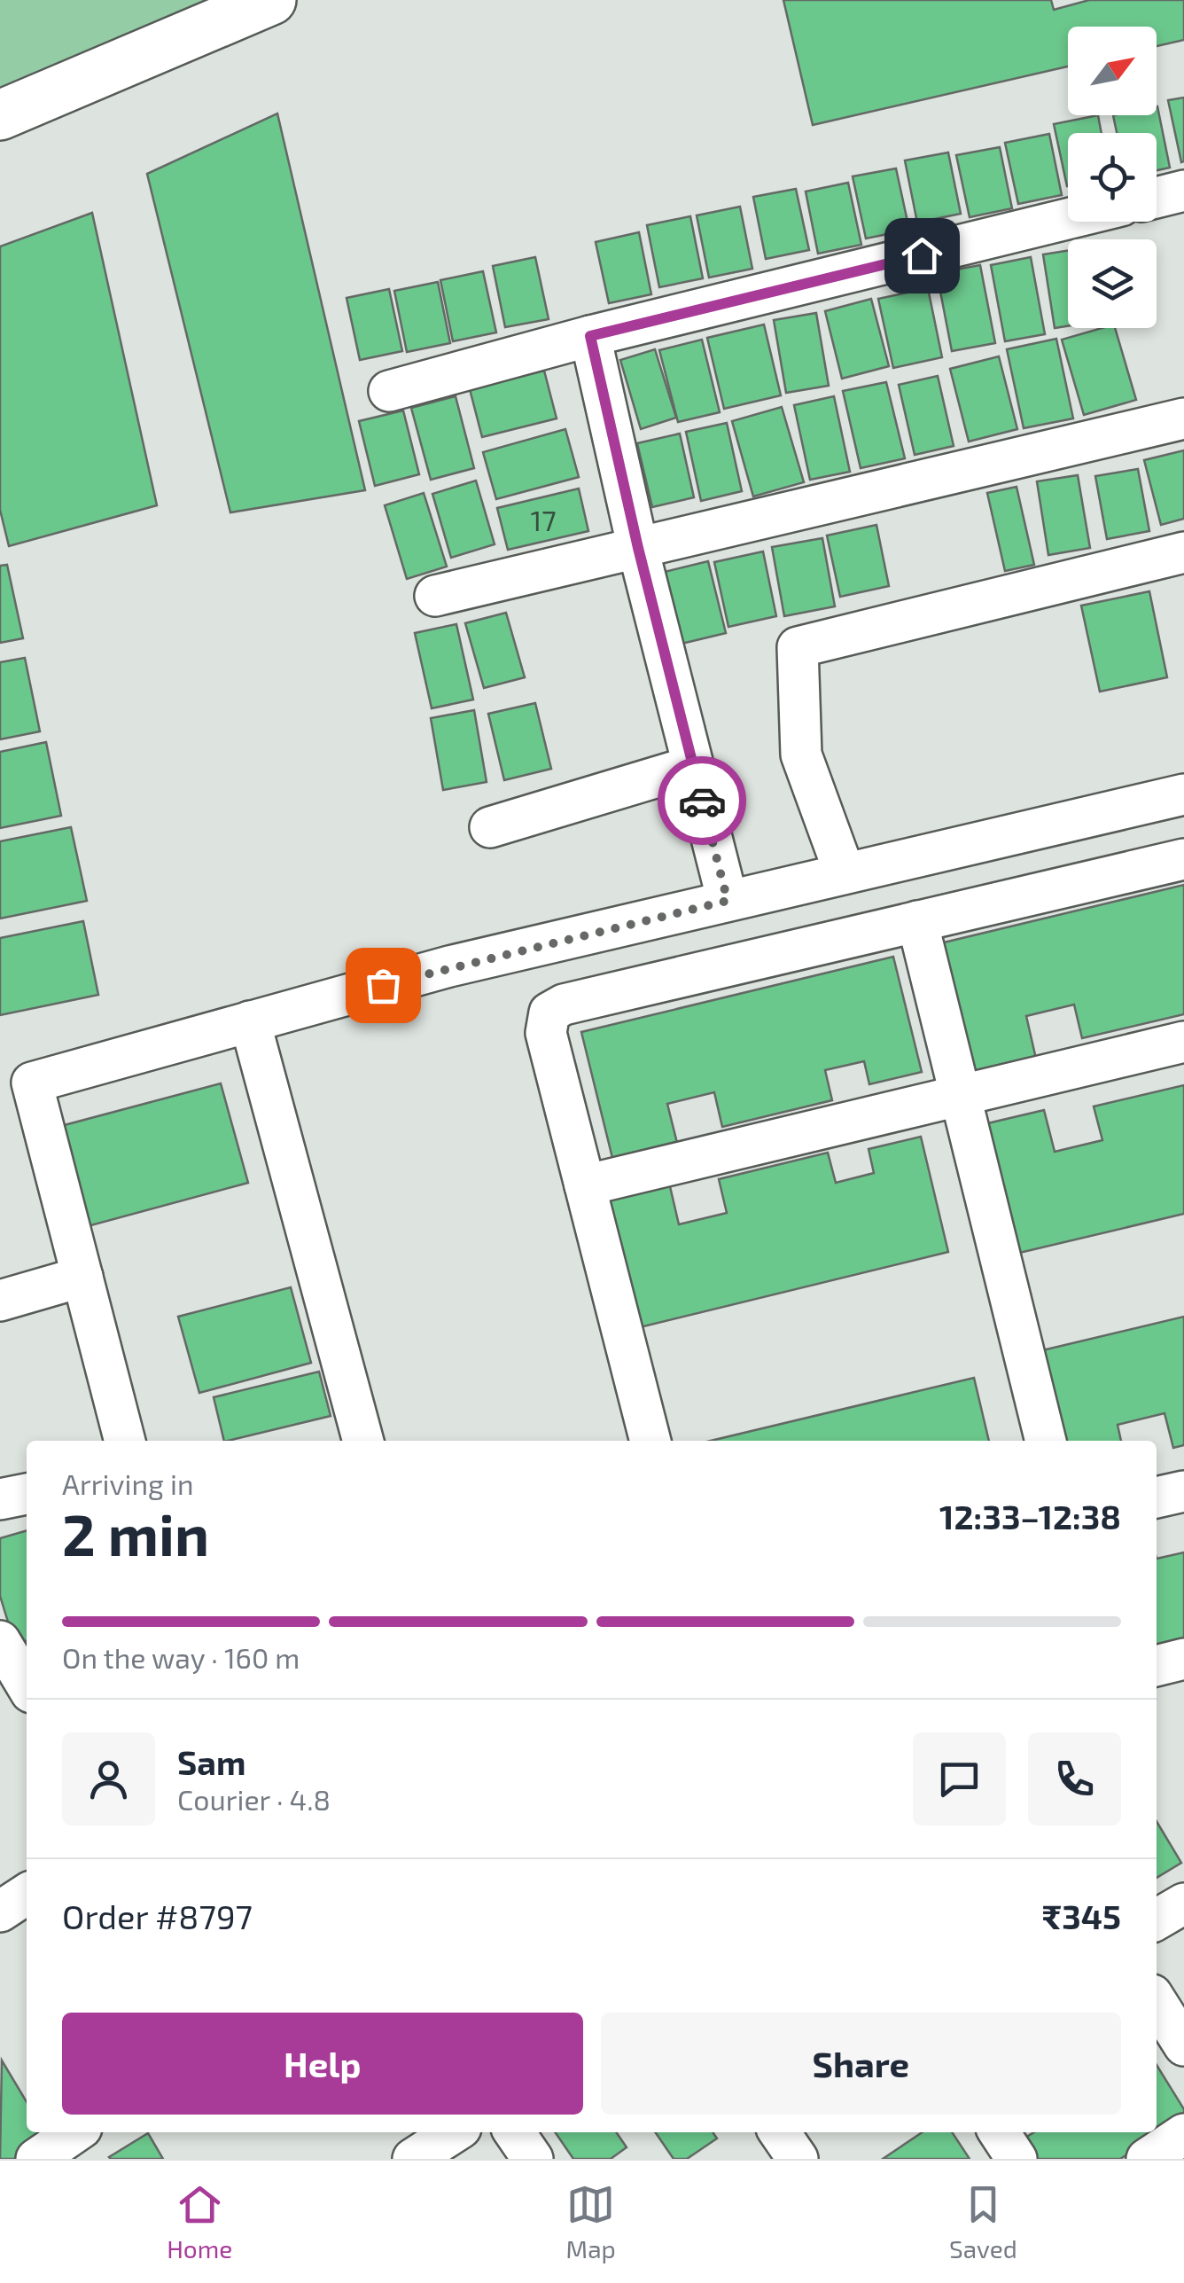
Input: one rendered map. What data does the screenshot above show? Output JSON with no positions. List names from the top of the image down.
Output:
{
  "house_numbers": ["17"],
  "north": "top right",
  "page": {
    "heading": ["2 min", "Arriving in", "12:33–12:38"],
    "panel": [
      "Sam",
      "Courier · 4.8",
      "Order #8797",
      "₹345"
    ],
    "bar": "On the way · 160 m",
    "buttons": ["Help", "Share"],
    "tabs": ["Home", "Map", "Saved"]
  }
}
